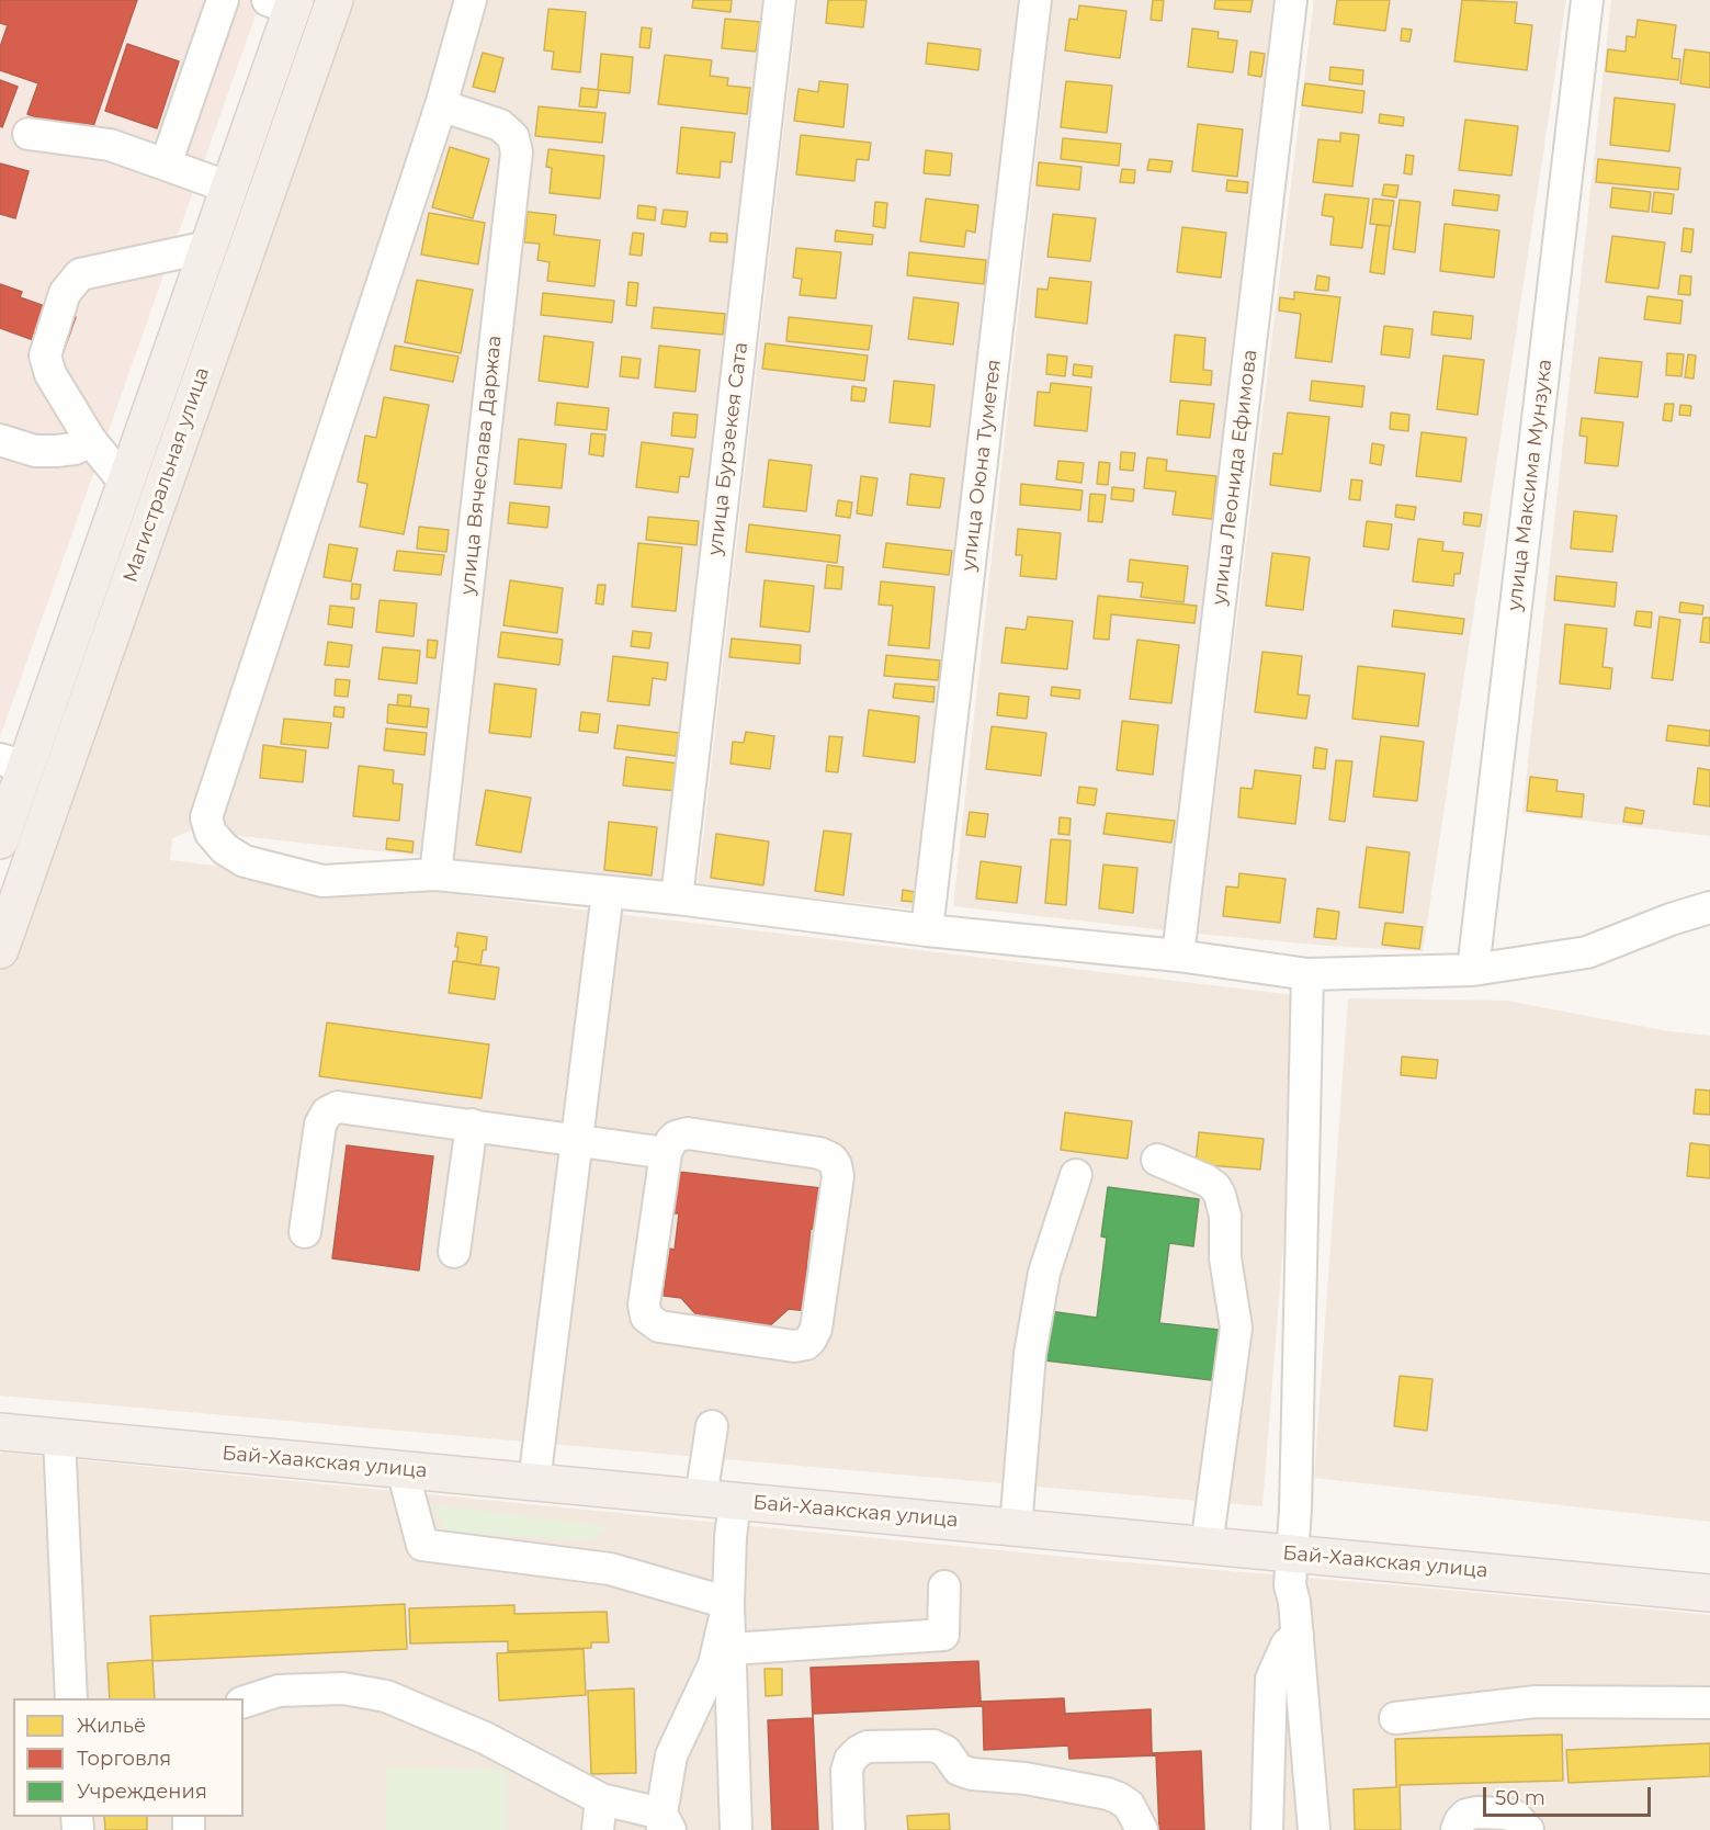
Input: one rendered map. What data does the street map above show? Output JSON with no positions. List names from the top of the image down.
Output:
{
  "streets": {
    "main road": ["Магистральная улица", "Бай-Хаакская улица"],
    "street": [
      "улица Бурзекея Сата",
      "улица Вячеслава Даржаа",
      "улица Оюна Туметея",
      "улица Леонида Ефимова",
      "улица Максима Мунзука"
    ]
  },
  "legend": ["Жильё", "Торговля", "Учреждения"],
  "scale_bar": "50 m"
}
